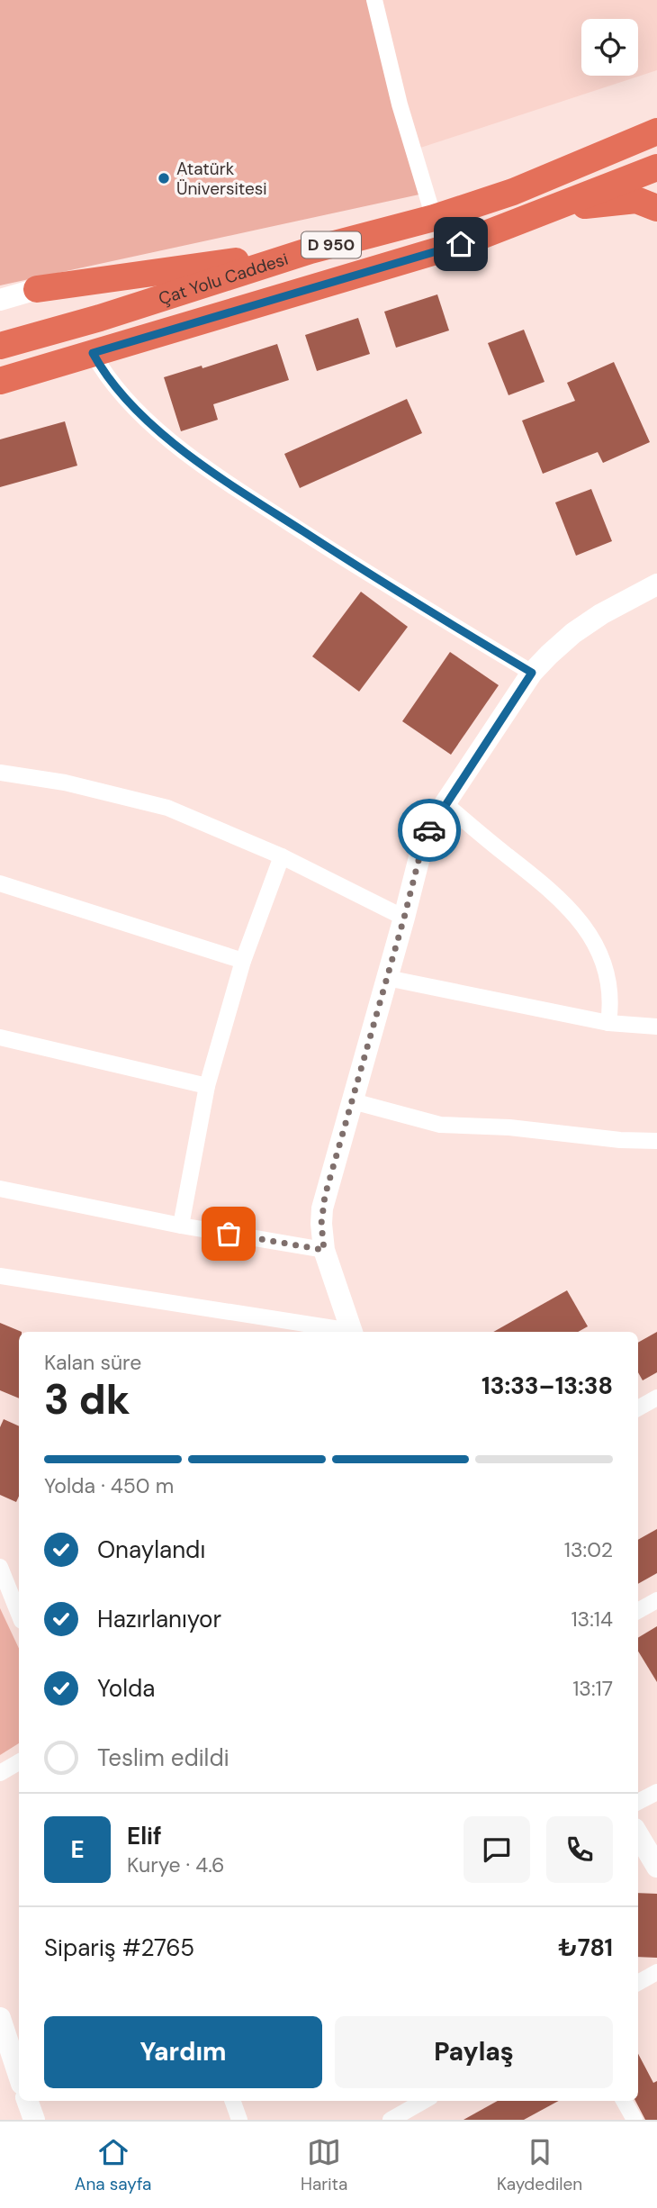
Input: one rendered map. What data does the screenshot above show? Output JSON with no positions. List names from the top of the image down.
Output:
{
  "streets": {
    "highway": ["D 950", "Çat Yolu Caddesi"]
  },
  "places": ["Atatürk Üniversitesi"],
  "page": {
    "heading": ["3 dk", "Kalan süre", "13:33–13:38"],
    "panel": [
      "Elif",
      "Kurye · 4.6",
      "Sipariş #2765",
      "₺781"
    ],
    "bar": "Yolda · 450 m",
    "list": [
      ["Onaylandı", "13:02"],
      ["Hazırlanıyor", "13:14"],
      ["Yolda", "13:17"],
      "Teslim edildi"
    ],
    "round": "E",
    "buttons": ["Yardım", "Paylaş"],
    "tabs": ["Ana sayfa", "Harita", "Kaydedilen"]
  }
}
